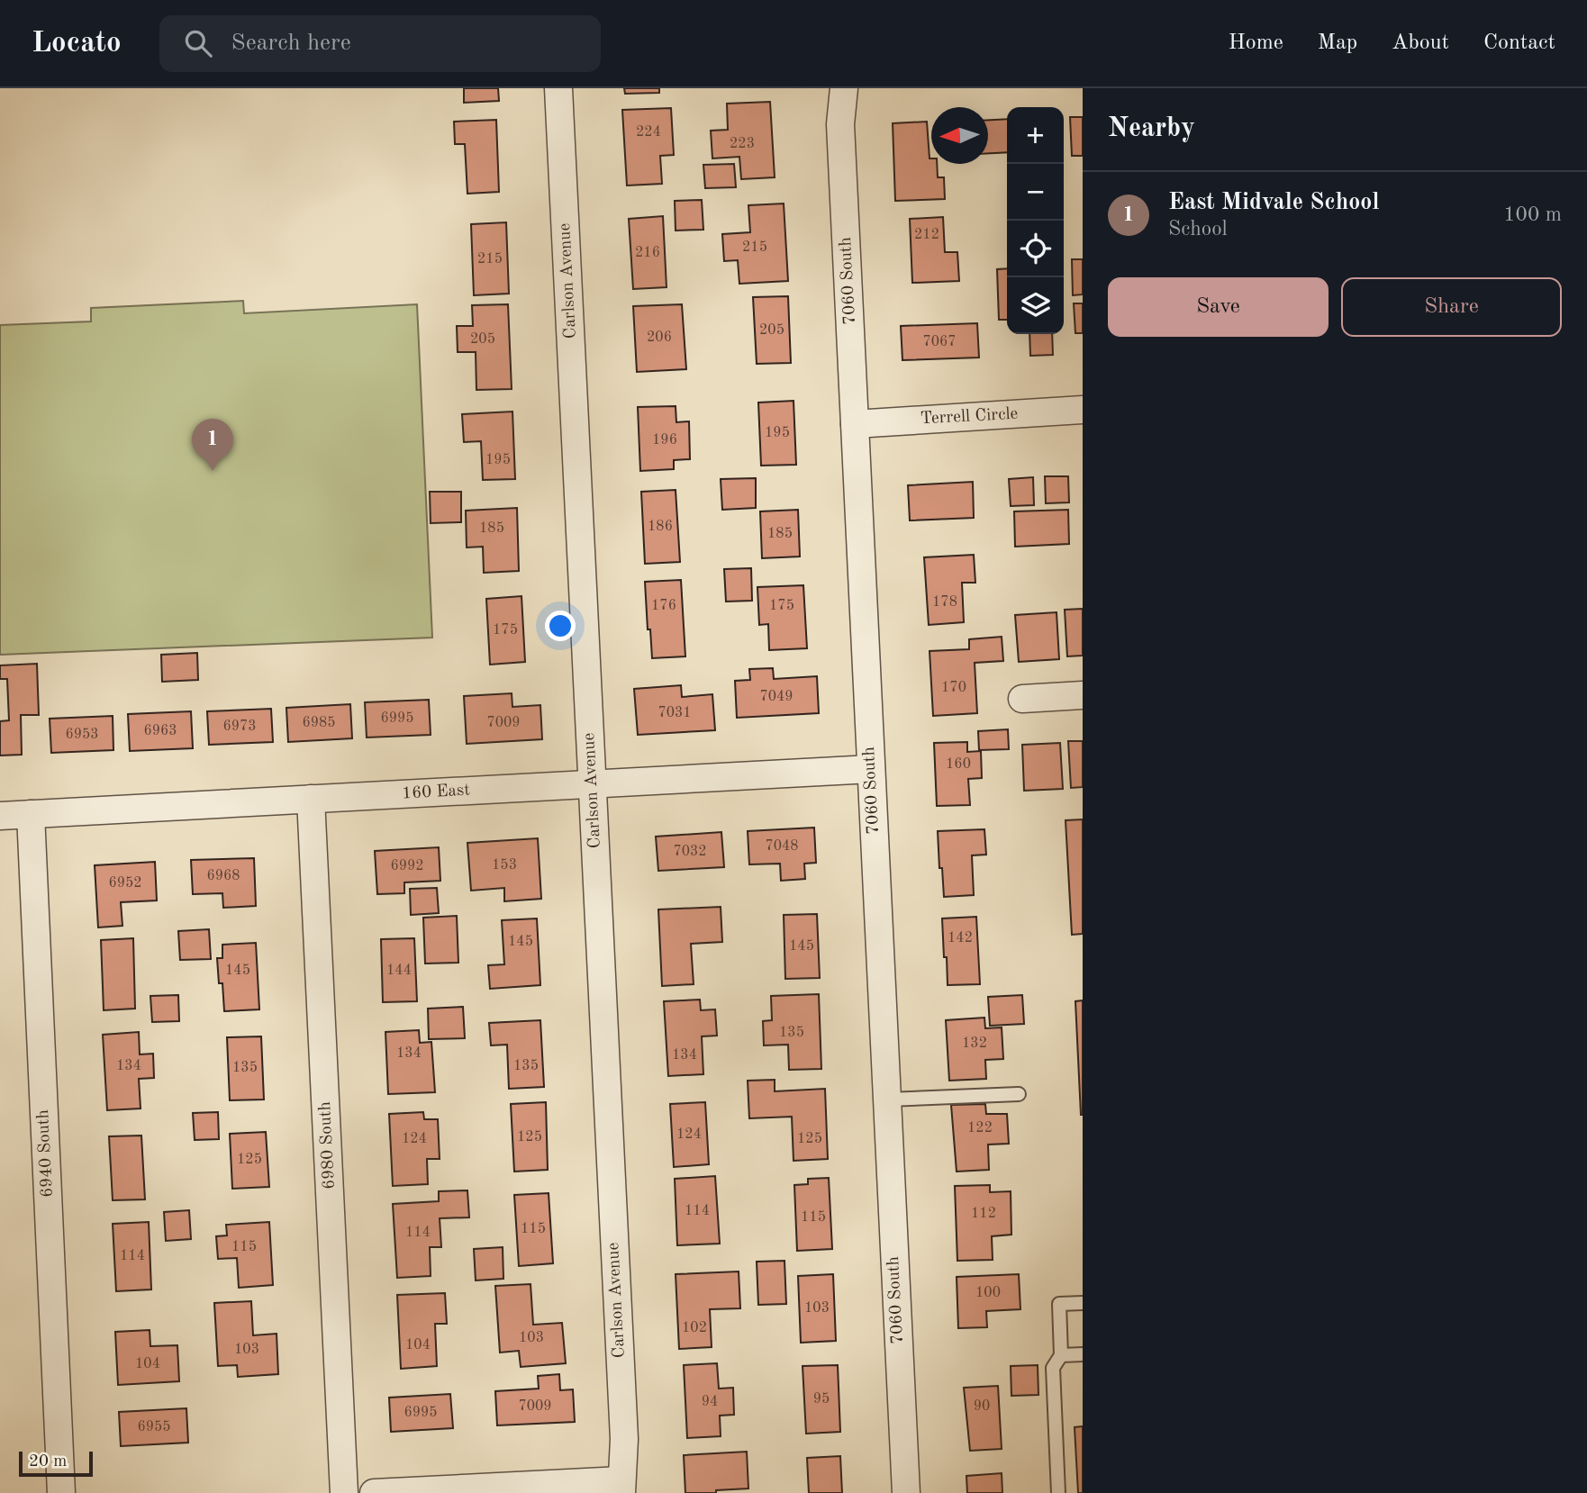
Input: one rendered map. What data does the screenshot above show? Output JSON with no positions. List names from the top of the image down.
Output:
{
  "streets": {
    "street": [
      "Carlson Avenue",
      "7060 South",
      "Terrell Circle",
      "160 East",
      "6980 South",
      "6940 South"
    ]
  },
  "crossings": [
    ["Carlson Avenue", "160 East"],
    ["7060 South", "Terrell Circle"],
    ["7060 South", "160 East"],
    ["160 East", "6980 South"],
    ["160 East", "6940 South"]
  ],
  "house_numbers": [
    "224",
    "223",
    "212",
    "215",
    "216",
    "215",
    "205",
    "206",
    "205",
    "7067",
    "195",
    "196",
    "195",
    "186",
    "185",
    "185",
    "178",
    "176",
    "175",
    "175",
    "170",
    "7049",
    "7031",
    "6995",
    "6985",
    "7009",
    "6973",
    "6963",
    "6953",
    "160",
    "7048",
    "7032",
    "153",
    "6992",
    "6968",
    "6952",
    "142",
    "145",
    "145",
    "145",
    "144",
    "135",
    "132",
    "134",
    "134",
    "134",
    "135",
    "135",
    "122",
    "124",
    "125",
    "124",
    "125",
    "125",
    "114",
    "112",
    "115",
    "115",
    "114",
    "115",
    "114",
    "100",
    "103",
    "102",
    "103",
    "104",
    "103",
    "104",
    "95",
    "94",
    "7009",
    "90",
    "6995",
    "6955"
  ],
  "scale_bar": "20 m",
  "north": "left",
  "page": {
    "header": "Locato",
    "search": "Search here",
    "nav": [
      "Home",
      "Map",
      "About",
      "Contact"
    ],
    "heading": "Nearby",
    "map_buttons": ["+", "−"],
    "list": [
      {
        "mark": "1",
        "name": "East Midvale School",
        "note": "School",
        "value": "100 m"
      }
    ],
    "buttons": ["Save", "Share"],
    "pins": "1",
    "scale": "20 m"
  }
}
